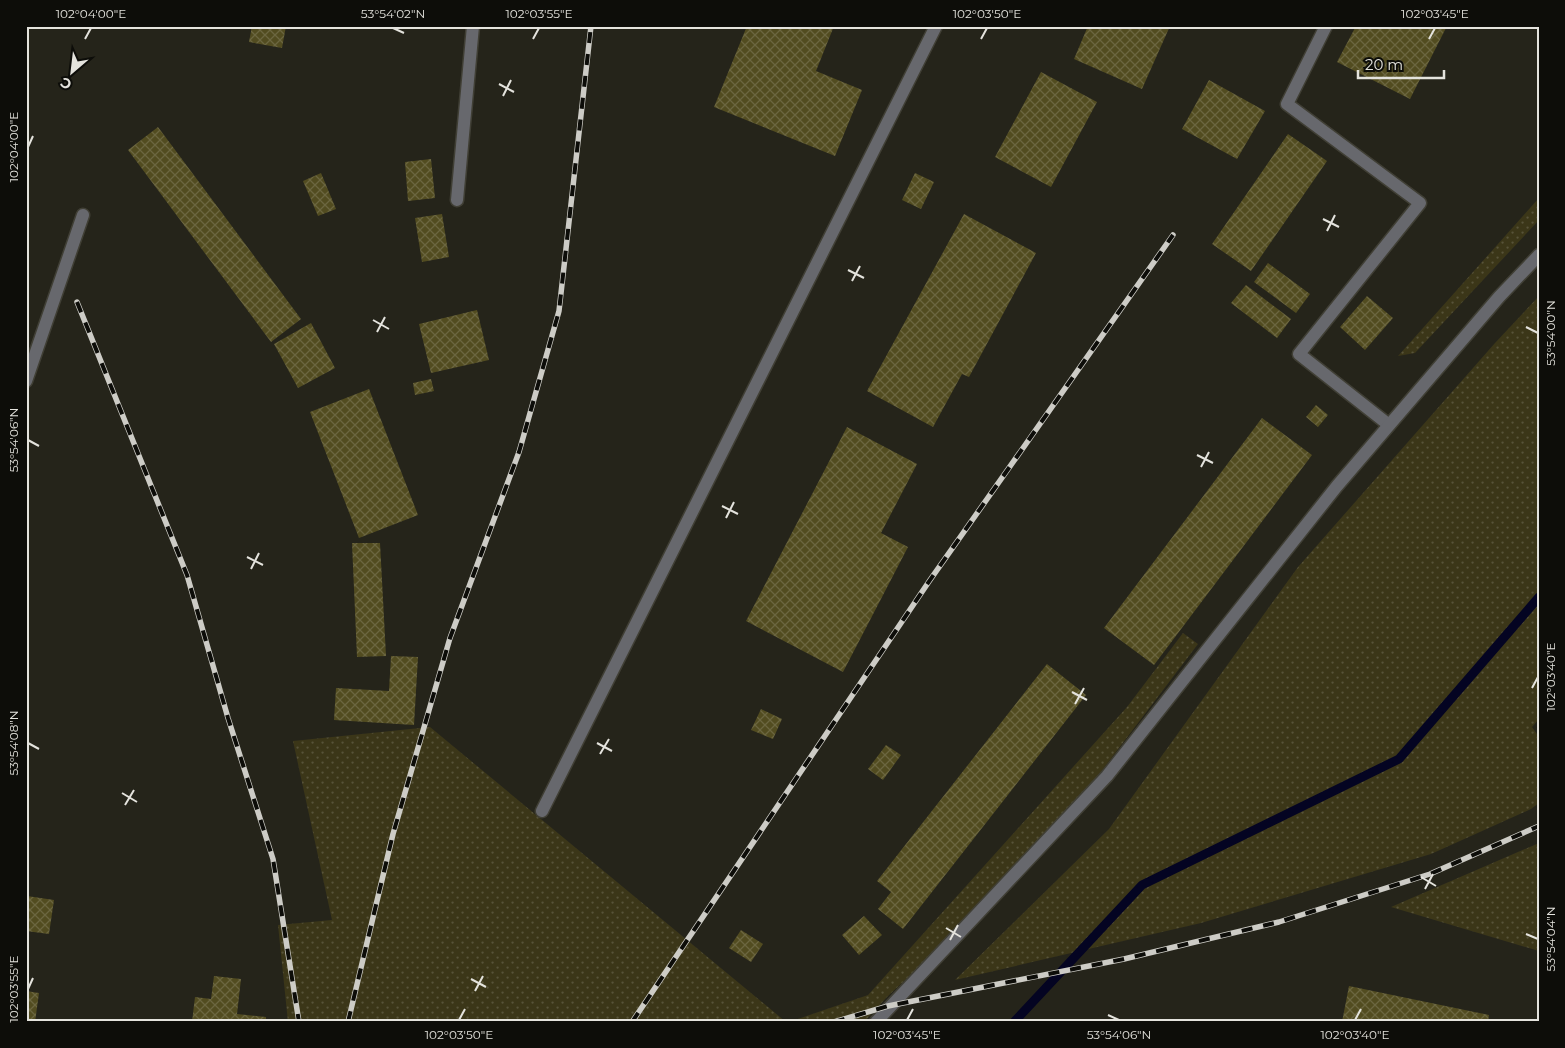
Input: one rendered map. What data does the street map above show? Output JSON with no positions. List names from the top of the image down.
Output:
{
  "scale_bar": "20 m",
  "north": "bottom left",
  "coordinates": [
    "102°04'00\"E",
    "53°54'02\"N",
    "102°03'55\"E",
    "102°03'50\"E",
    "102°03'45\"E",
    "53°54'00\"N",
    "53°54'06\"N",
    "102°03'40\"E",
    "53°54'08\"N",
    "53°54'04\"N"
  ]
}
